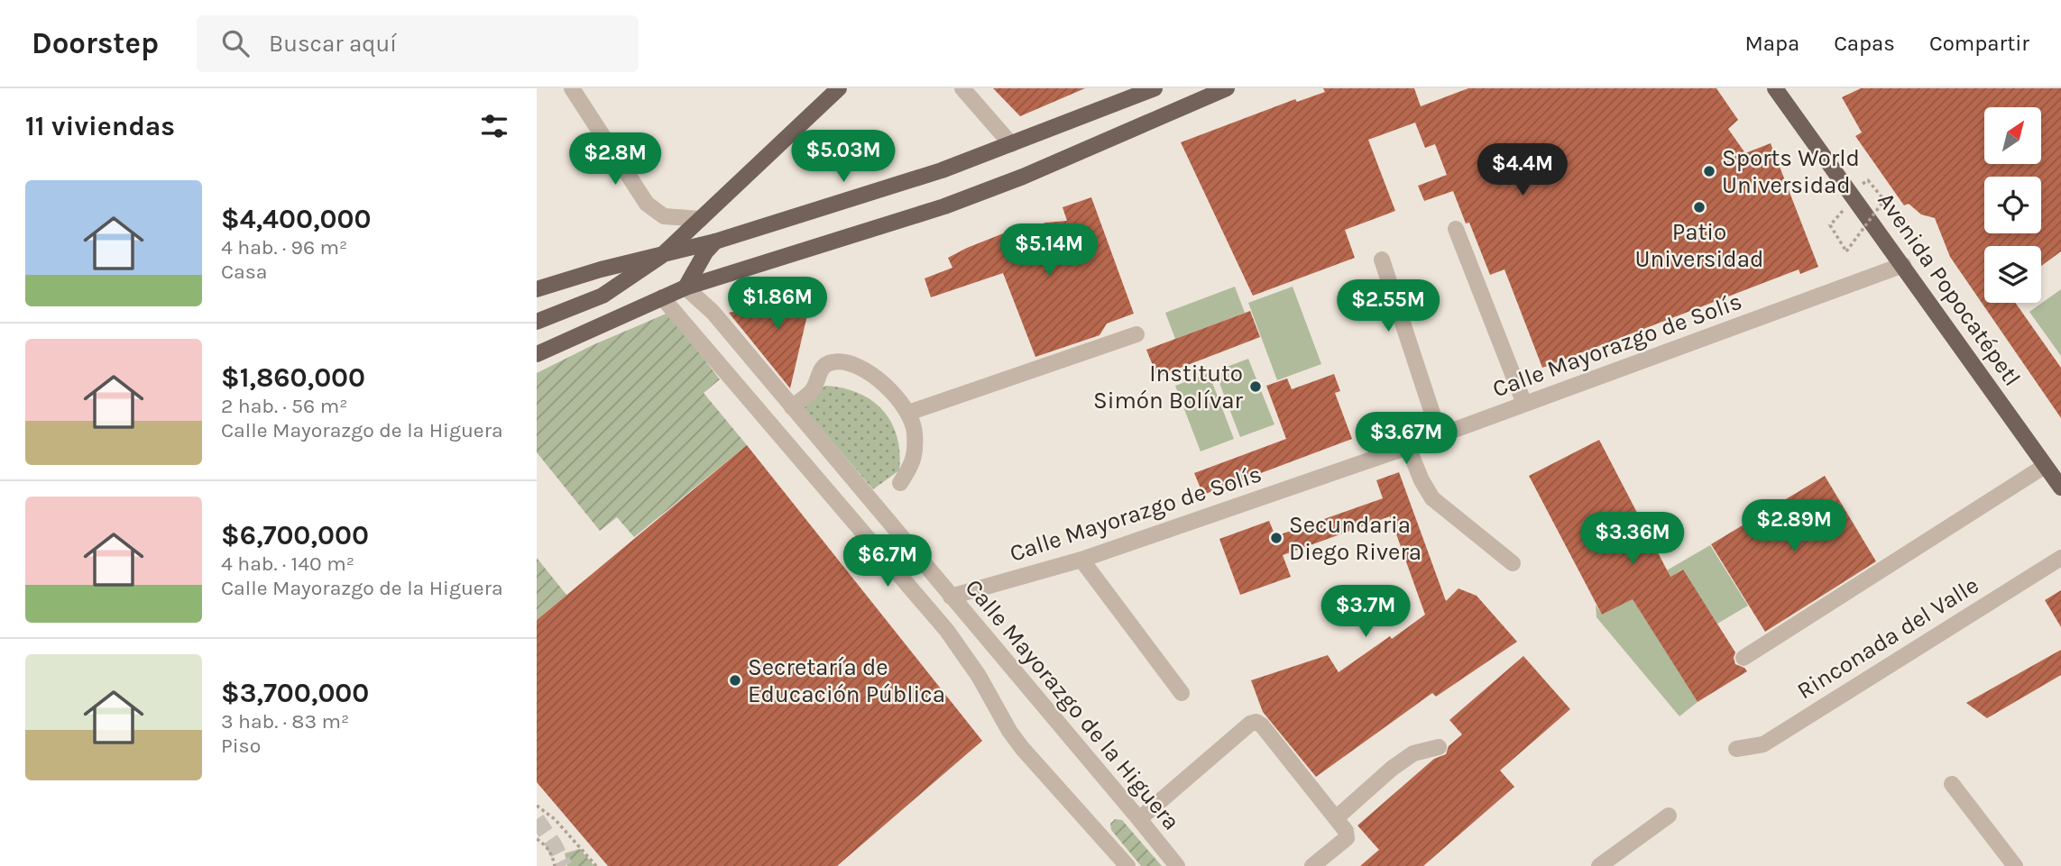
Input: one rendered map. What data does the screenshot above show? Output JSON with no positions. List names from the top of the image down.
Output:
{
  "streets": {
    "main road": ["Avenida Popocatépetl"],
    "street": ["Calle Mayorazgo de Solís", "Rinconada del Valle", "Calle Mayorazgo de la Higuera"]
  },
  "crossings": [
    ["Avenida Popocatépetl", "Calle Mayorazgo de Solís"],
    ["Calle Mayorazgo de Solís", "Calle Mayorazgo de la Higuera"]
  ],
  "places": [
    "Sports World Universidad",
    "Patio Universidad",
    "Instituto Simón Bolívar",
    "Secundaria Diego Rivera",
    "Secretaría de Educación Pública"
  ],
  "north": "top right",
  "page": {
    "header": "Doorstep",
    "search": "Buscar aquí",
    "nav": ["Mapa", "Capas", "Compartir"],
    "heading": "11 viviendas",
    "price": [
      "$5.03M",
      "$2.8M",
      "$4.4M",
      "$5.14M",
      "$1.86M",
      "$2.55M",
      "$3.67M",
      "$2.89M",
      "$3.36M",
      "$6.7M",
      "$3.7M"
    ],
    "list": [
      {
        "name": "$4,400,000",
        "note": "4 hab. · 96 m² · Casa"
      },
      {
        "name": "$1,860,000",
        "note": "2 hab. · 56 m² · Calle Mayorazgo de la Higuera"
      },
      {
        "name": "$6,700,000",
        "note": "4 hab. · 140 m² · Calle Mayorazgo de la Higuera"
      },
      {
        "name": "$3,700,000",
        "note": "3 hab. · 83 m² · Piso"
      }
    ]
  }
}
